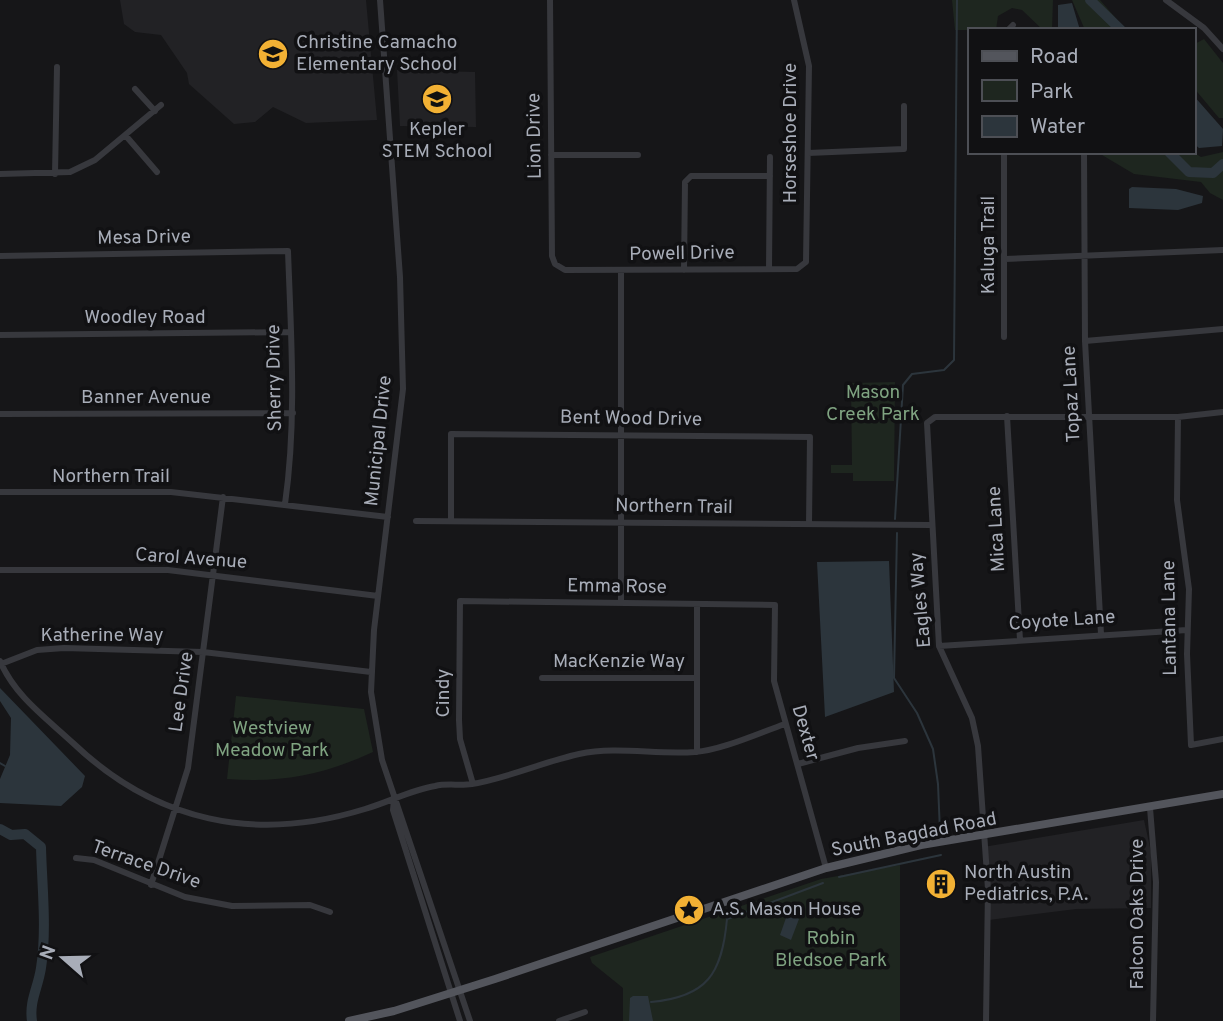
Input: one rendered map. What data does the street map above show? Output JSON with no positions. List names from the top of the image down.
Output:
{
  "streets": {
    "main road": ["South Bagdad Road"],
    "street": [
      "Horseshoe Drive",
      "Lion Drive",
      "Mesa Drive",
      "Kaluga Trail",
      "Powell Drive",
      "Woodley Road",
      "Sherry Drive",
      "Topaz Lane",
      "Banner Avenue",
      "Bent Wood Drive",
      "Municipal Drive",
      "Northern Trail",
      "Mica Lane",
      "Carol Avenue",
      "Emma Rose",
      "Eagles Way",
      "Lantana Lane",
      "Coyote Lane",
      "Katherine Way",
      "MacKenzie Way",
      "Lee Drive",
      "Cindy",
      "Dexter",
      "Terrace Drive",
      "Falcon Oaks Drive"
    ]
  },
  "crossings": [
    ["Horseshoe Drive", "Powell Drive"],
    ["Lion Drive", "Powell Drive"],
    ["Mesa Drive", "Sherry Drive"],
    ["Woodley Road", "Sherry Drive"],
    ["Sherry Drive", "Banner Avenue"],
    ["Sherry Drive", "Northern Trail"],
    ["Topaz Lane", "Coyote Lane"],
    ["Bent Wood Drive", "Northern Trail"],
    ["Municipal Drive", "Northern Trail"],
    ["Municipal Drive", "Carol Avenue"],
    ["Municipal Drive", "Katherine Way"],
    ["Municipal Drive", "South Bagdad Road"],
    ["Northern Trail", "Eagles Way"],
    ["Northern Trail", "Lee Drive"],
    ["Mica Lane", "Eagles Way"],
    ["Mica Lane", "Coyote Lane"],
    ["Carol Avenue", "Lee Drive"],
    ["Emma Rose", "Cindy"],
    ["Emma Rose", "Dexter"],
    ["Eagles Way", "Coyote Lane"],
    ["Eagles Way", "South Bagdad Road"],
    ["Lantana Lane", "Coyote Lane"],
    ["Katherine Way", "Lee Drive"],
    ["Lee Drive", "Terrace Drive"],
    ["Dexter", "South Bagdad Road"],
    ["South Bagdad Road", "Falcon Oaks Drive"]
  ],
  "parks": ["Mason Creek Park", "Westview Meadow Park", "Robin Bledsoe Park"],
  "places": {
    "school or university": ["Christine Camacho Elementary School", "Kepler STEM School"],
    "building": ["North Austin Pediatrics, P.A."],
    "place": ["A.S. Mason House"]
  },
  "legend": ["Road", "Park", "Water"],
  "north": "left"
}
